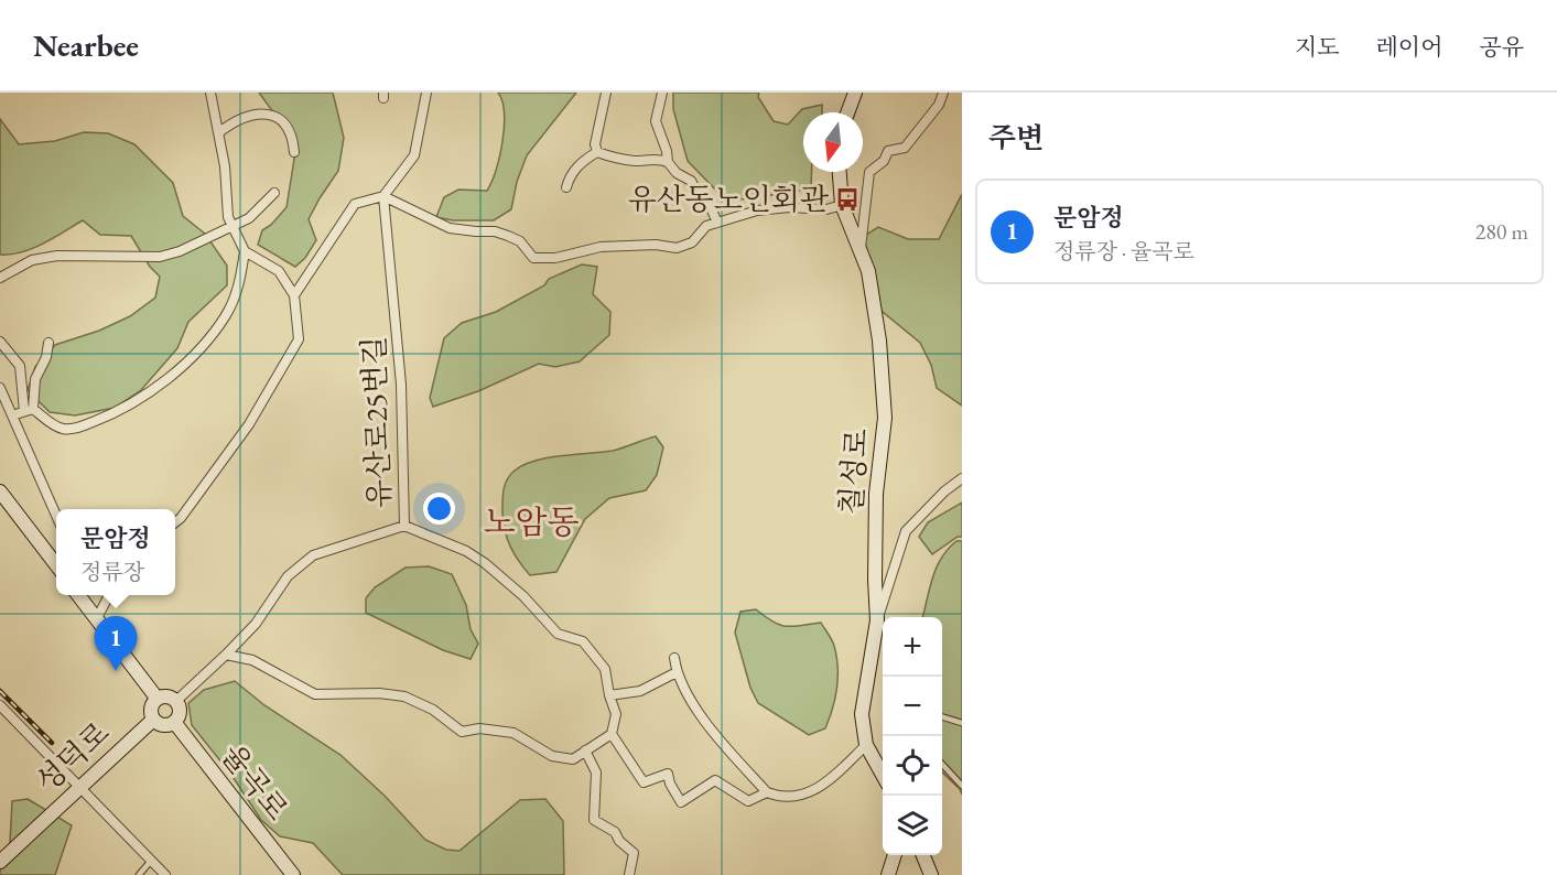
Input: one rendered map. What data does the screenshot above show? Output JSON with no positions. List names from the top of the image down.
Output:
{
  "streets": {
    "street": [
      "유산로25번길",
      "칠성로",
      "성덕로",
      "율곡로"
    ]
  },
  "crossings": [
    ["성덕로", "율곡로"]
  ],
  "districts": ["노암동"],
  "places": {
    "bus stop": ["유산동노인회관"]
  },
  "north": "bottom",
  "page": {
    "header": "Nearbee",
    "nav": ["지도", "레이어", "공유"],
    "heading": "주변",
    "list": [
      {
        "mark": "1",
        "name": "문암정",
        "note": "정류장 · 율곡로",
        "value": "280 m"
      }
    ],
    "popup": ["문암정", "정류장"],
    "pins": "1",
    "map_buttons": ["+", "−"]
  }
}
